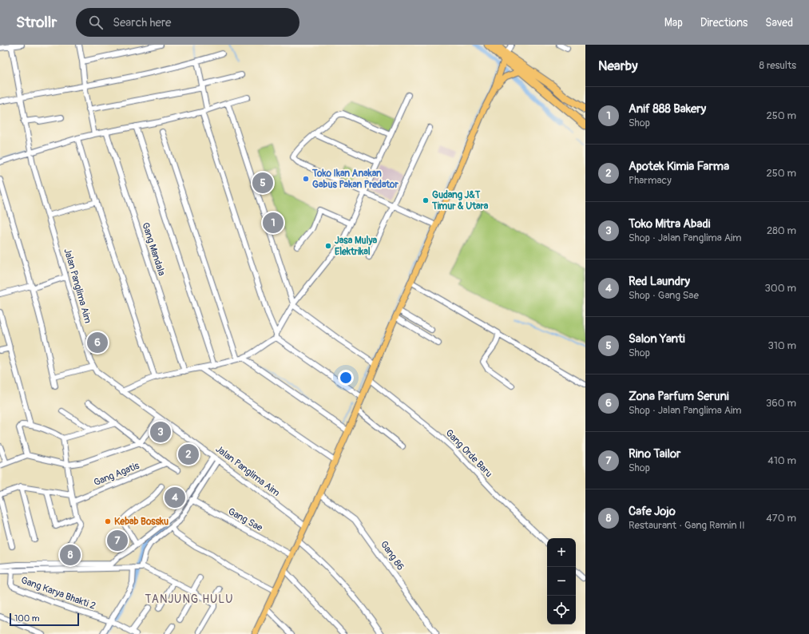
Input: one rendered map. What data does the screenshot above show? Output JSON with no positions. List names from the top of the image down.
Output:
{
  "streets": {
    "street": [
      "Gang Mandala",
      "Jalan Panglima Aim",
      "Gang Orde Baru",
      "Gang Agatis",
      "Gang Sae",
      "Gang 86",
      "Gang Karya Bhakti 2"
    ]
  },
  "districts": ["TANJUNG HULU"],
  "places": [
    "Toko Ikan Anakan Gabus Pakan Predator",
    "Gudang J&T Timur & Utara",
    "Jasa Mulya Elektrikal",
    "Kebab Bossku"
  ],
  "scale_bar": "100 m",
  "page": {
    "header": "Strollr",
    "search": "Search here",
    "nav": ["Map", "Directions", "Saved"],
    "heading": ["Nearby", "8 results"],
    "list": [
      {
        "mark": "1",
        "name": "Anif 888 Bakery",
        "note": "Shop",
        "value": "250 m"
      },
      {
        "mark": "2",
        "name": "Apotek Kimia Farma",
        "note": "Pharmacy",
        "value": "250 m"
      },
      {
        "mark": "3",
        "name": "Toko Mitra Abadi",
        "note": "Shop · Jalan Panglima Aim",
        "value": "280 m"
      },
      {
        "mark": "4",
        "name": "Red Laundry",
        "note": "Shop · Gang Sae",
        "value": "300 m"
      },
      {
        "mark": "5",
        "name": "Salon Yanti",
        "note": "Shop",
        "value": "310 m"
      },
      {
        "mark": "6",
        "name": "Zona Parfum Seruni",
        "note": "Shop · Jalan Panglima Aim",
        "value": "360 m"
      },
      {
        "mark": "7",
        "name": "Rino Tailor",
        "note": "Shop",
        "value": "410 m"
      },
      {
        "mark": "8",
        "name": "Cafe Jojo",
        "note": "Restaurant · Gang Ramin II",
        "value": "470 m"
      }
    ],
    "pins": [
      "5",
      "1",
      "6",
      "3",
      "2",
      "4",
      "7",
      "8"
    ],
    "map_buttons": ["+", "−"],
    "scale": "100 m"
  }
}
